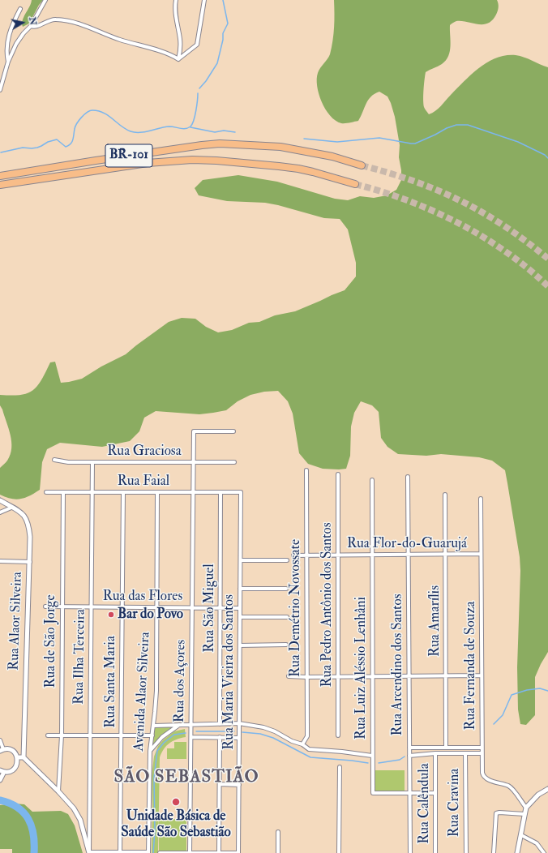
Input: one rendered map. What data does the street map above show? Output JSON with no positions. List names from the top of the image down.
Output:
{
  "streets": {
    "highway": ["BR-101"],
    "street": [
      "Rua Graciosa",
      "Rua Faial",
      "Rua Flor-do-Guarujá",
      "Rua das Flores",
      "Rua Pedro Antônio dos Santos",
      "Rua São Miguel",
      "Rua Demétrio Novossate",
      "Rua Alaor Silveira",
      "Rua Amarílis",
      "Rua de São Jorge",
      "Rua Ilha Terceira",
      "Rua Arcendino dos Santos",
      "Rua Fernanda de Souza",
      "Rua Luiz Aléssio Lenhâni",
      "Rua Maria Vieira dos Santos",
      "Rua dos Açores",
      "Rua Santa Maria",
      "Avenida Alaor Silveira",
      "Rua Cravina",
      "Rua Calêndula"
    ]
  },
  "crossings": [
    ["Rua Graciosa", "Rua Ilha Terceira"],
    ["Rua Graciosa", "Rua dos Açores"],
    ["Rua Faial", "Rua São Miguel"],
    ["Rua Faial", "Rua de São Jorge"],
    ["Rua Faial", "Rua Ilha Terceira"],
    ["Rua Faial", "Rua Maria Vieira dos Santos"],
    ["Rua Faial", "Rua dos Açores"],
    ["Rua Faial", "Rua Santa Maria"],
    ["Rua Faial", "Avenida Alaor Silveira"],
    ["Rua Flor-do-Guarujá", "Rua Pedro Antônio dos Santos"],
    ["Rua Flor-do-Guarujá", "Rua Demétrio Novossate"],
    ["Rua Flor-do-Guarujá", "Rua Amarílis"],
    ["Rua Flor-do-Guarujá", "Rua Arcendino dos Santos"],
    ["Rua Flor-do-Guarujá", "Rua Fernanda de Souza"],
    ["Rua Flor-do-Guarujá", "Rua Luiz Aléssio Lenhâni"],
    ["Rua das Flores", "Rua São Miguel"],
    ["Rua das Flores", "Rua de São Jorge"],
    ["Rua das Flores", "Rua Ilha Terceira"],
    ["Rua das Flores", "Rua Maria Vieira dos Santos"],
    ["Rua das Flores", "Rua dos Açores"],
    ["Rua das Flores", "Rua Santa Maria"],
    ["Rua das Flores", "Avenida Alaor Silveira"],
    ["Rua Arcendino dos Santos", "Rua Luiz Aléssio Lenhâni"],
    ["Rua Luiz Aléssio Lenhâni", "Rua Calêndula"]
  ],
  "districts": ["SÃO SEBASTIÃO"],
  "places": ["Bar do Povo", "Unidade Básica de Saúde São Sebastião"],
  "north": "right"
}
